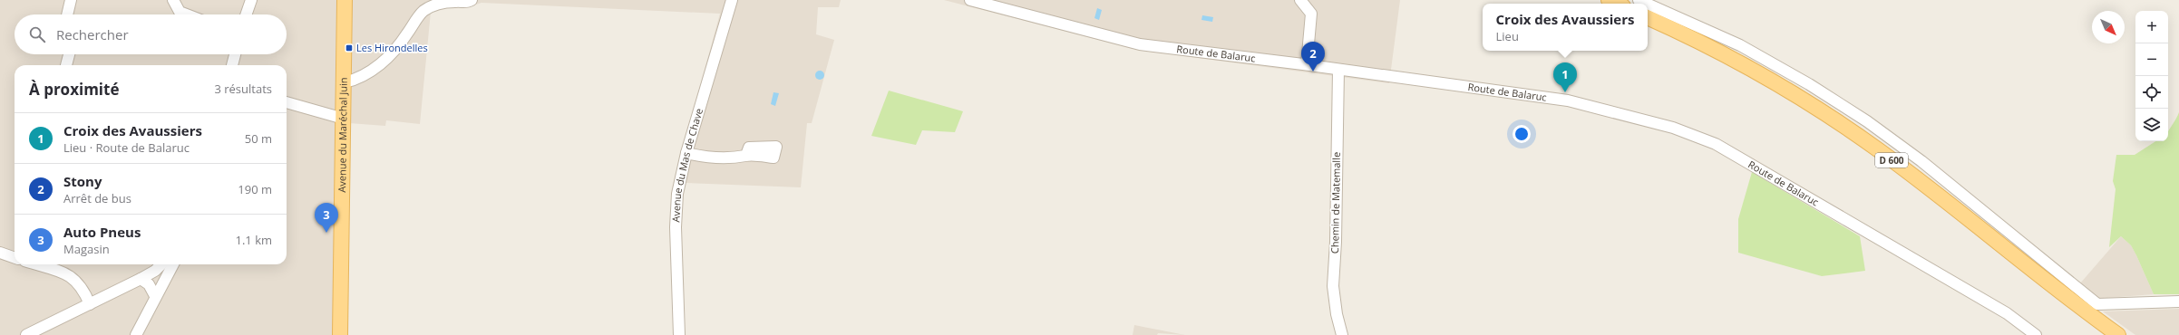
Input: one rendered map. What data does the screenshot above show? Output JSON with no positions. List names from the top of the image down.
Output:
{
  "streets": {
    "main road": ["Avenue du Maréchal Juin", "D 600"],
    "street": ["Route de Balaruc", "Avenue du Mas de Chave", "Chemin de Matemalle"]
  },
  "crossings": [
    ["Route de Balaruc", "Chemin de Matemalle"]
  ],
  "places": {
    "transit": ["Les Hirondelles"]
  },
  "north": "bottom right",
  "page": {
    "popup": ["Croix des Avaussiers", "Lieu"],
    "map_buttons": ["+", "−"],
    "search": "Rechercher",
    "pins": ["2", "1", "3"],
    "heading": ["À proximité", "3 résultats"],
    "list": [
      {
        "mark": "1",
        "name": "Croix des Avaussiers",
        "note": "Lieu · Route de Balaruc",
        "value": "50 m"
      },
      {
        "mark": "2",
        "name": "Stony",
        "note": "Arrêt de bus",
        "value": "190 m"
      },
      {
        "mark": "3",
        "name": "Auto Pneus",
        "note": "Magasin",
        "value": "1.1 km"
      }
    ]
  }
}
